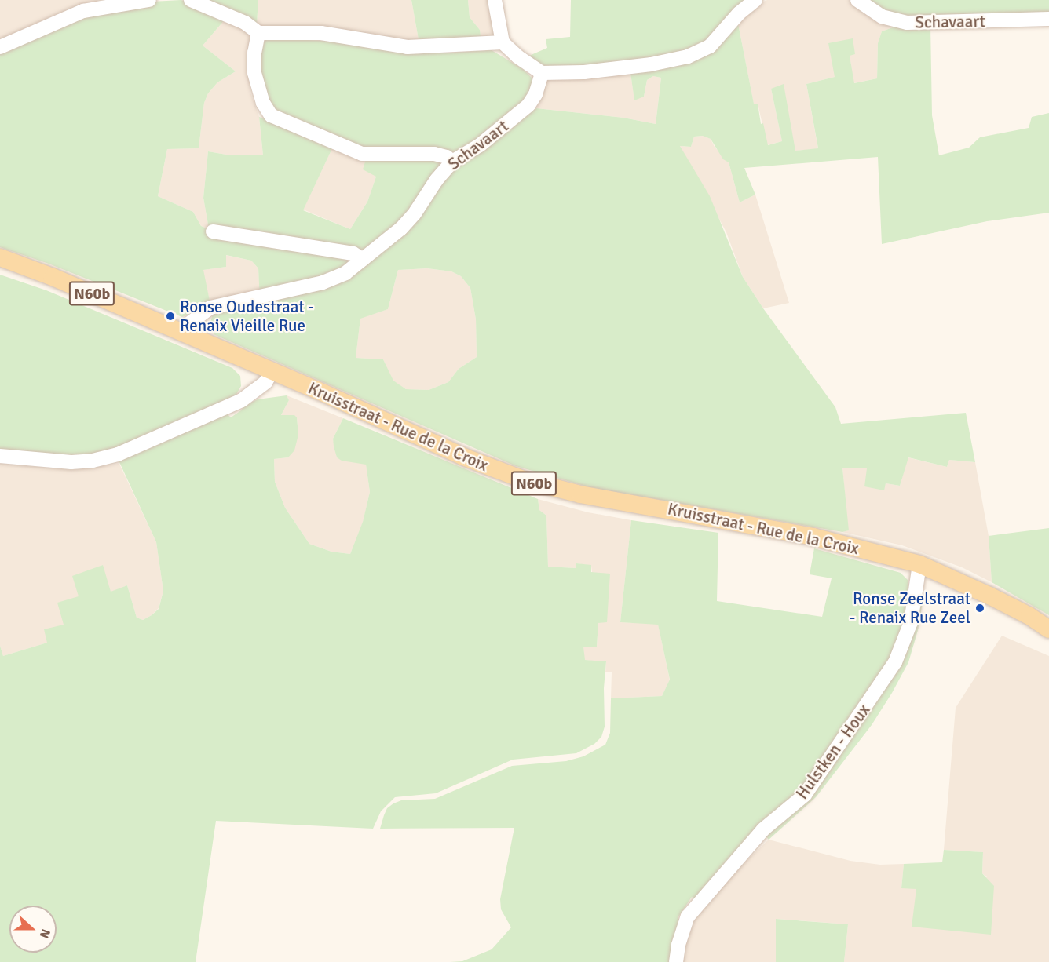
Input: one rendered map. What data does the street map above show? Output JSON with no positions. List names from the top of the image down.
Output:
{
  "streets": {
    "main road": ["N60b", "Kruisstraat - Rue de la Croix"],
    "street": ["Schavaart", "Hulstken - Houx"]
  },
  "crossings": [
    ["Schavaart", "Kruisstraat - Rue de la Croix"],
    ["Kruisstraat - Rue de la Croix", "Hulstken - Houx"]
  ],
  "places": ["Ronse Oudestraat - Renaix Vieille Rue", "Ronse Zeelstraat - Renaix Rue Zeel"],
  "north": "right"
}
